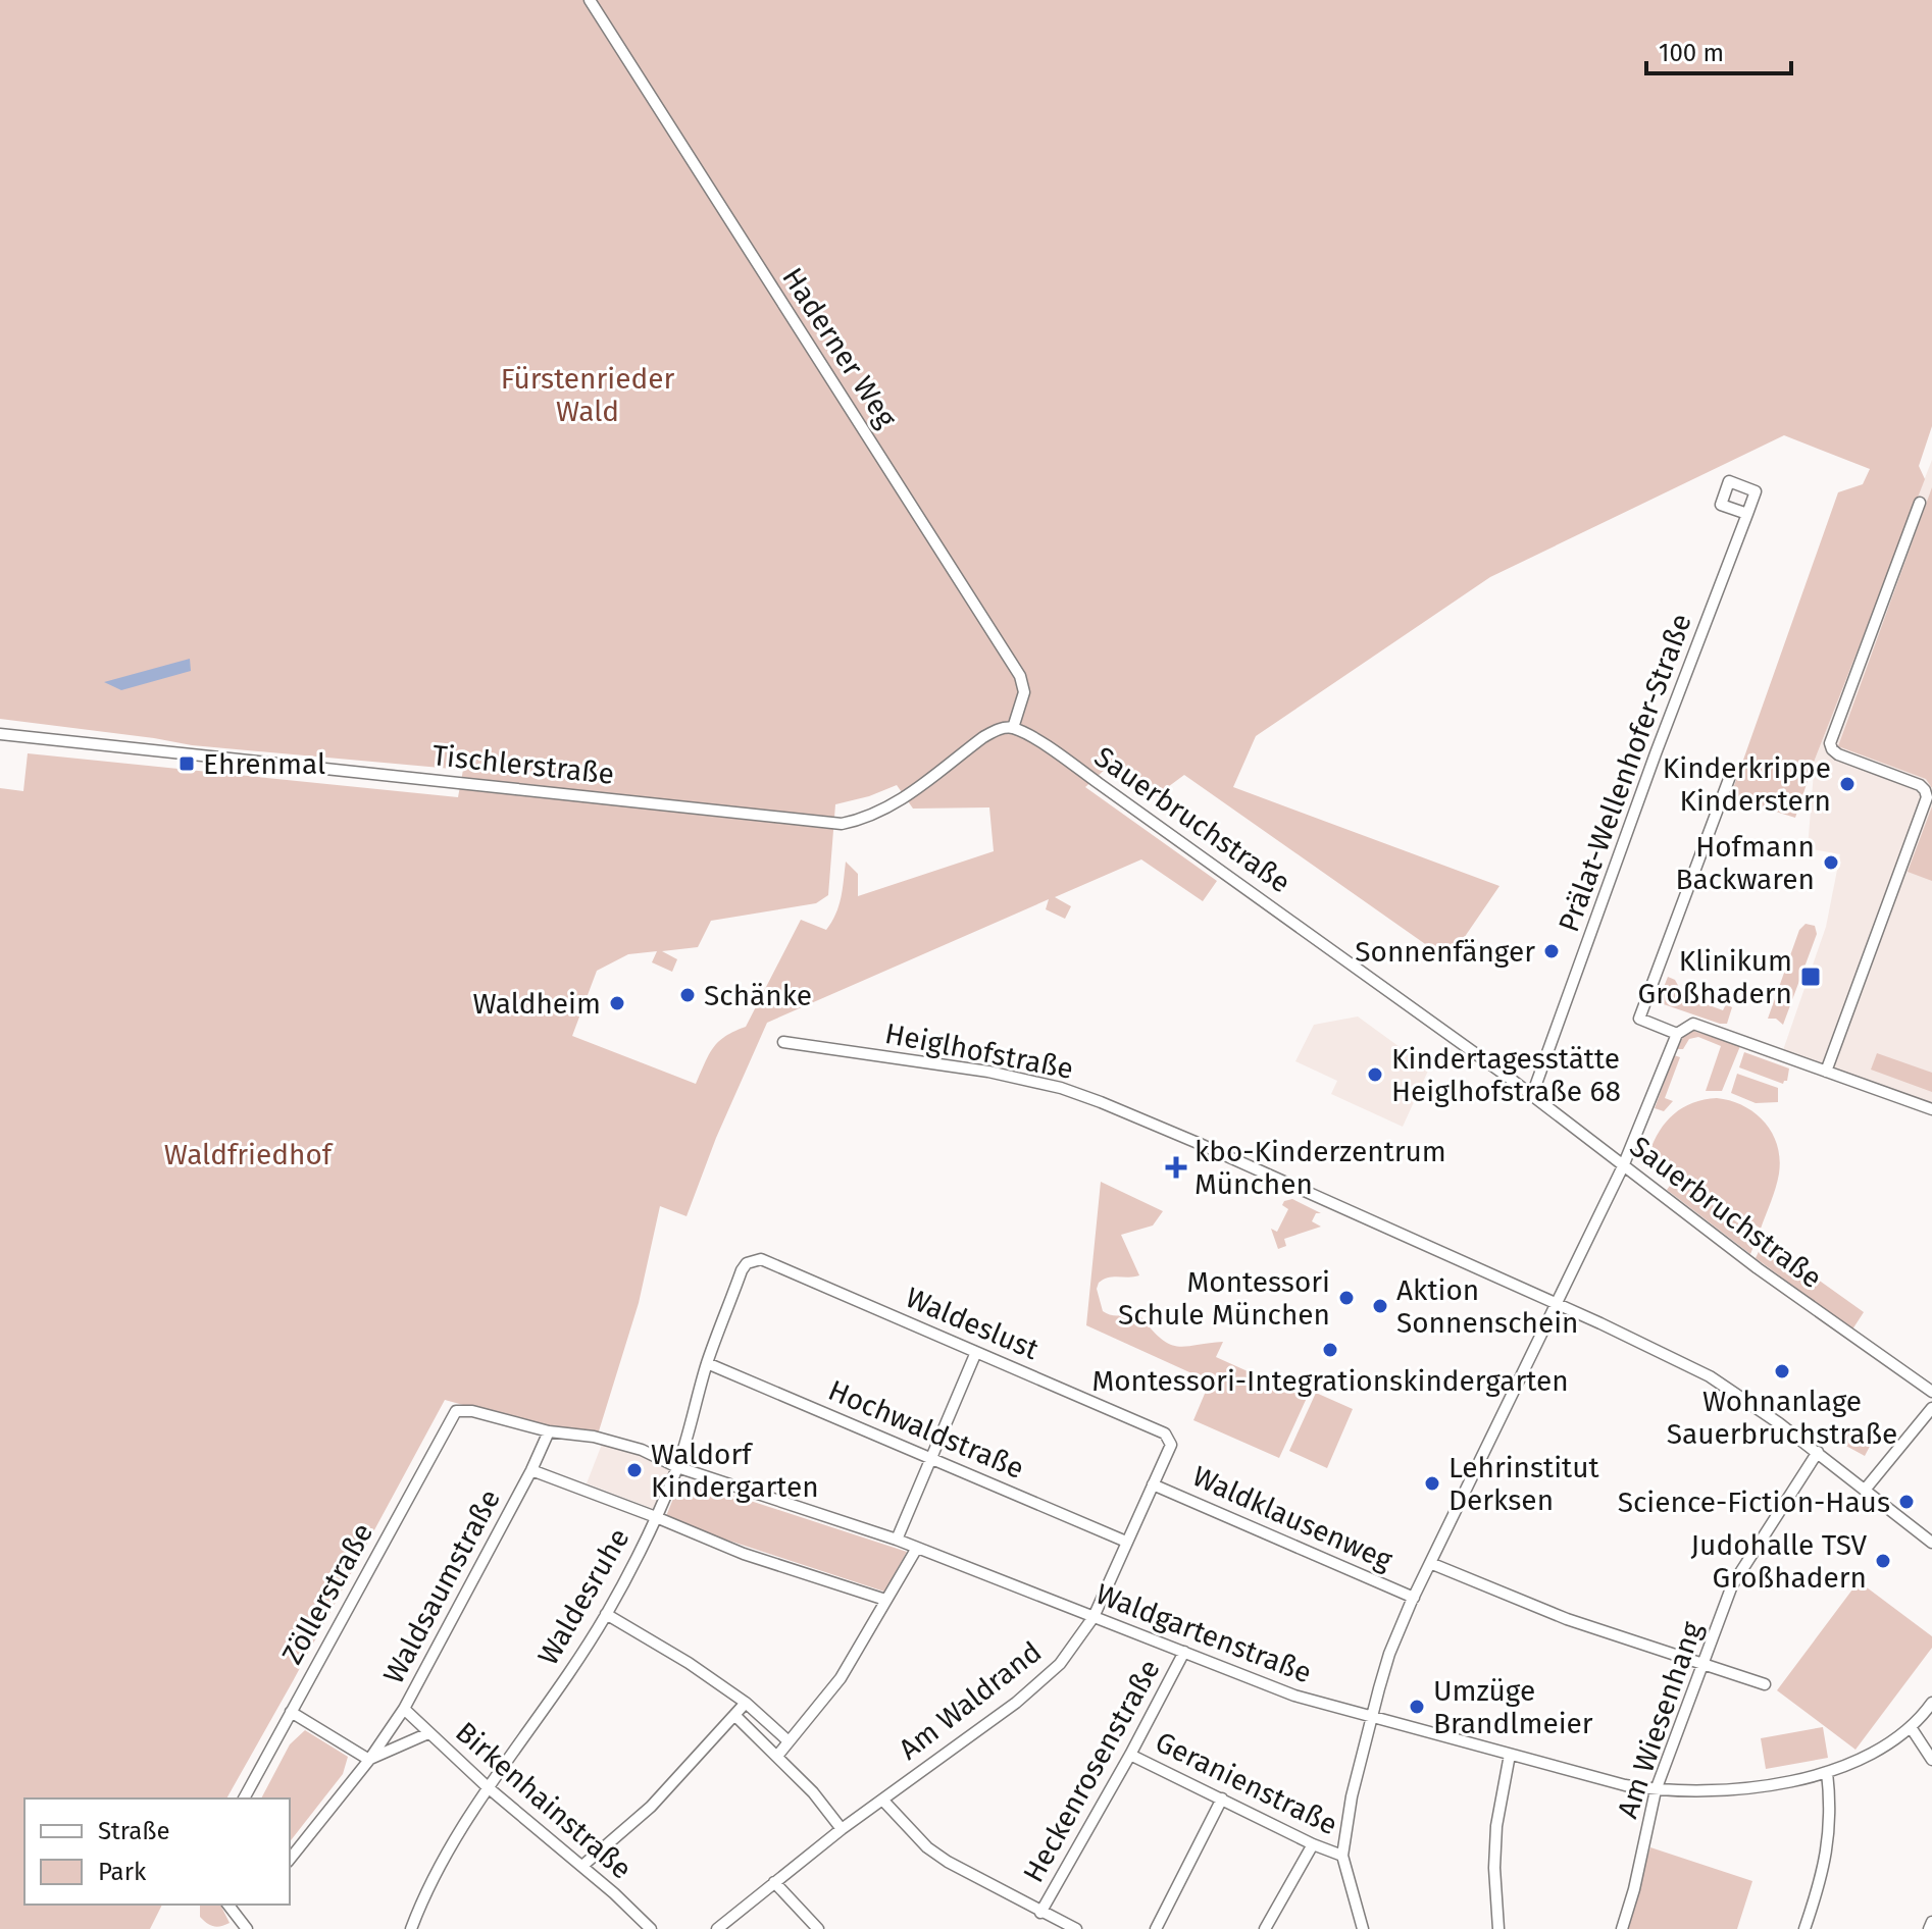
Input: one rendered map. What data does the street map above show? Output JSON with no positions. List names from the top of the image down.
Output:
{
  "streets": {
    "street": [
      "Haderner Weg",
      "Tischlerstraße",
      "Prälat-Wellenhofer-Straße",
      "Sauerbruchstraße",
      "Heiglhofstraße",
      "Waldeslust",
      "Hochwaldstraße",
      "Waldklausenweg",
      "Waldsaumstraße",
      "Zöllerstraße",
      "Waldesruhe",
      "Waldgartenstraße",
      "Am Waldrand",
      "Am Wiesenhang",
      "Heckenrosenstraße",
      "Geranienstraße",
      "Birkenhainstraße"
    ]
  },
  "crossings": [
    ["Haderner Weg", "Tischlerstraße"],
    ["Haderner Weg", "Sauerbruchstraße"],
    ["Tischlerstraße", "Sauerbruchstraße"],
    ["Prälat-Wellenhofer-Straße", "Sauerbruchstraße"],
    ["Heiglhofstraße", "Am Wiesenhang"],
    ["Waldeslust", "Waldesruhe"],
    ["Waldeslust", "Am Waldrand"],
    ["Hochwaldstraße", "Waldesruhe"],
    ["Hochwaldstraße", "Am Waldrand"],
    ["Waldklausenweg", "Am Waldrand"],
    ["Waldklausenweg", "Am Wiesenhang"],
    ["Waldsaumstraße", "Waldgartenstraße"],
    ["Waldsaumstraße", "Birkenhainstraße"],
    ["Zöllerstraße", "Waldgartenstraße"],
    ["Waldesruhe", "Waldgartenstraße"],
    ["Waldesruhe", "Birkenhainstraße"],
    ["Waldgartenstraße", "Am Waldrand"],
    ["Waldgartenstraße", "Am Wiesenhang"],
    ["Waldgartenstraße", "Heckenrosenstraße"],
    ["Heckenrosenstraße", "Geranienstraße"]
  ],
  "parks": ["Fürstenrieder Wald", "Waldfriedhof"],
  "places": {
    "transit": ["Ehrenmal", "Klinikum Großhadern"],
    "other": [
      "Kinderkrippe Kinderstern",
      "Hofmann Backwaren",
      "Sonnenfänger",
      "Schänke",
      "Waldheim",
      "Kindertagesstätte Heiglhofstraße 68",
      "Montessori Schule München",
      "Aktion Sonnenschein",
      "Montessori-Integrationskindergarten",
      "Wohnanlage Sauerbruchstraße",
      "Waldorf Kindergarten",
      "Lehrinstitut Derksen",
      "Science-Fiction-Haus",
      "Judohalle TSV Großhadern",
      "Umzüge Brandlmeier"
    ],
    "health": ["kbo-Kinderzentrum München"]
  },
  "legend": ["Straße", "Park"],
  "scale_bar": "100 m"
}
